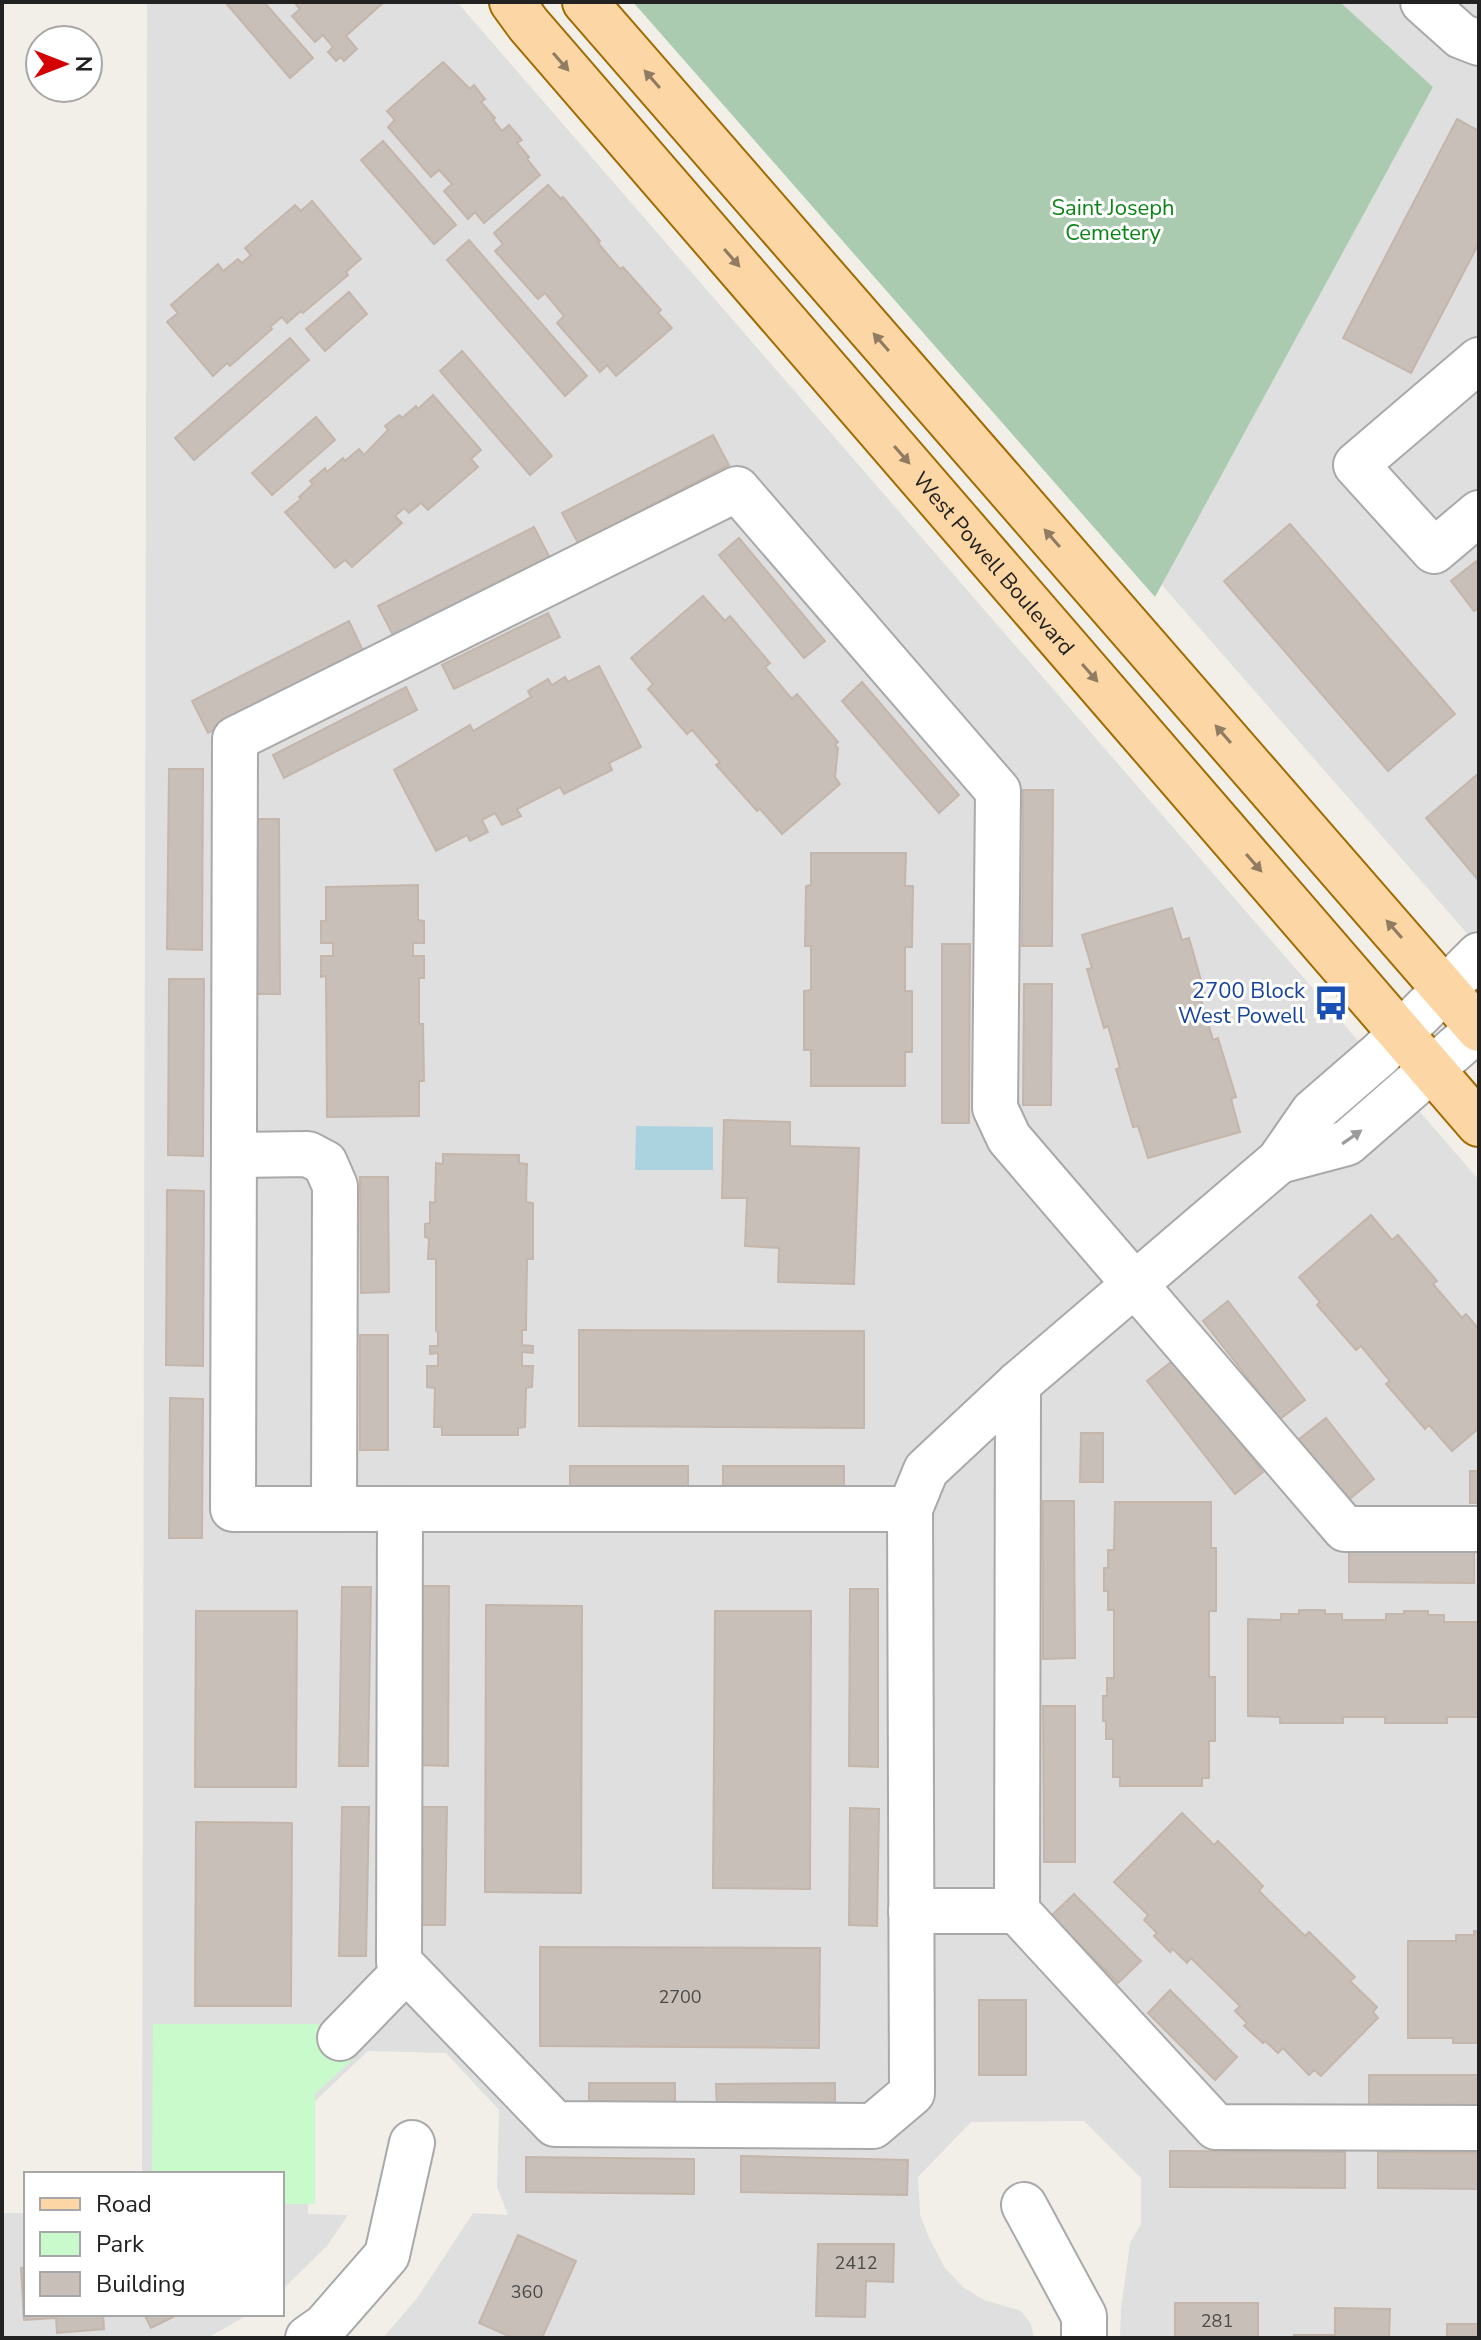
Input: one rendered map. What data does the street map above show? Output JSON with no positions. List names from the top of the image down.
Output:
{
  "streets": {
    "main road": ["West Powell Boulevard"]
  },
  "parks": ["Saint Joseph Cemetery"],
  "places": {
    "bus stop": ["2700 Block West Powell"]
  },
  "house_numbers": [
    "2700",
    "2412",
    "360",
    "281"
  ],
  "legend": ["Road", "Park", "Building"],
  "north": "right"
}
